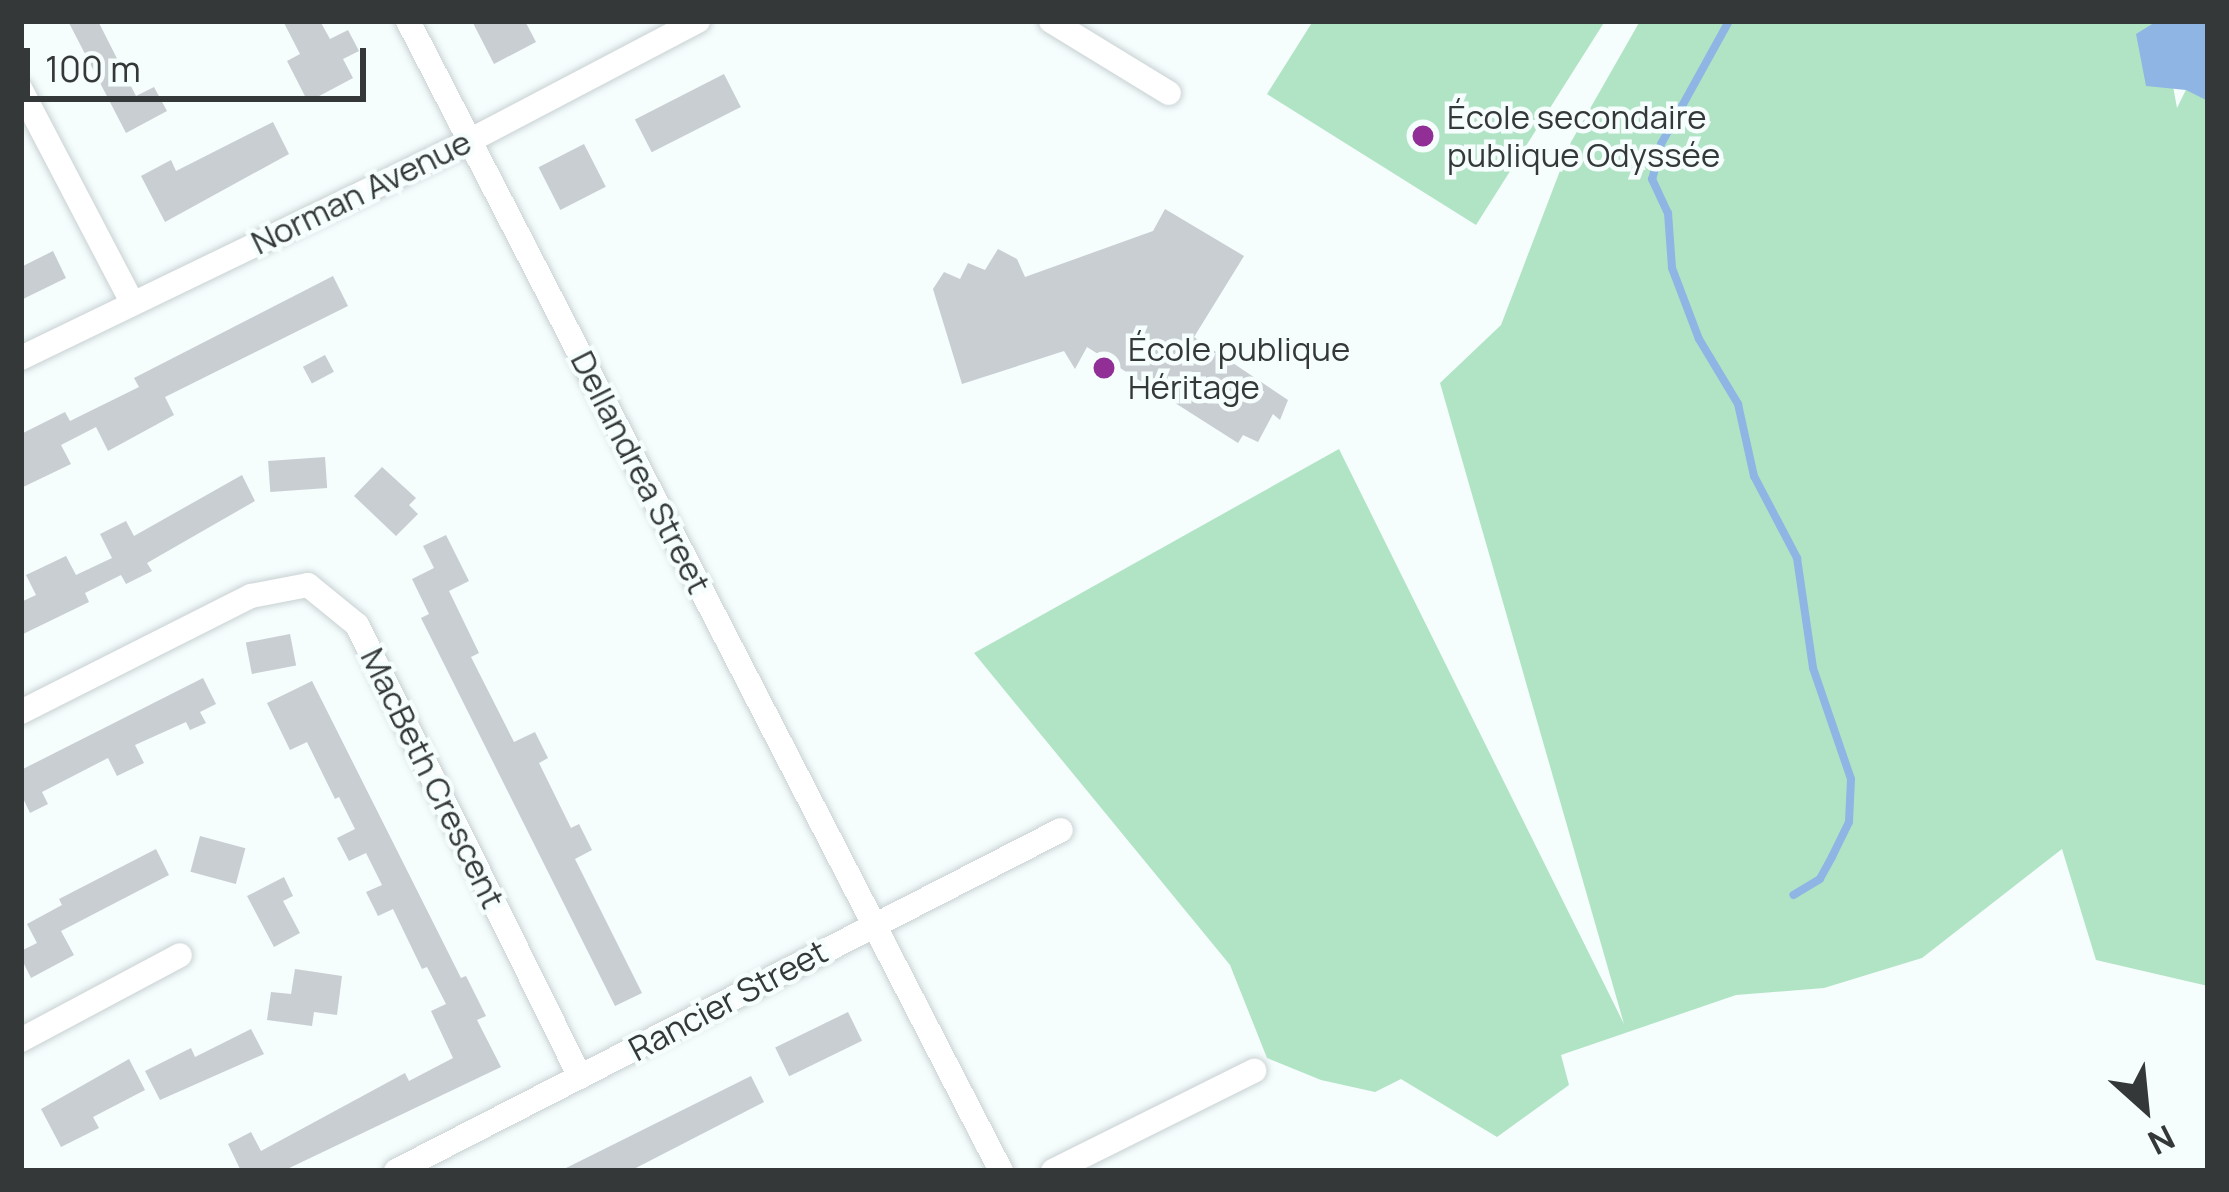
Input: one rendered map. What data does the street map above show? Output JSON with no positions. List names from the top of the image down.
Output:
{
  "streets": {
    "street": [
      "Norman Avenue",
      "Dellandrea Street",
      "MacBeth Crescent",
      "Rancier Street"
    ]
  },
  "crossings": [
    ["Norman Avenue", "Dellandrea Street"],
    ["Dellandrea Street", "Rancier Street"],
    ["MacBeth Crescent", "Rancier Street"]
  ],
  "places": ["École secondaire publique Odyssée", "École publique Héritage"],
  "scale_bar": "100 m",
  "north": "bottom right"
}
